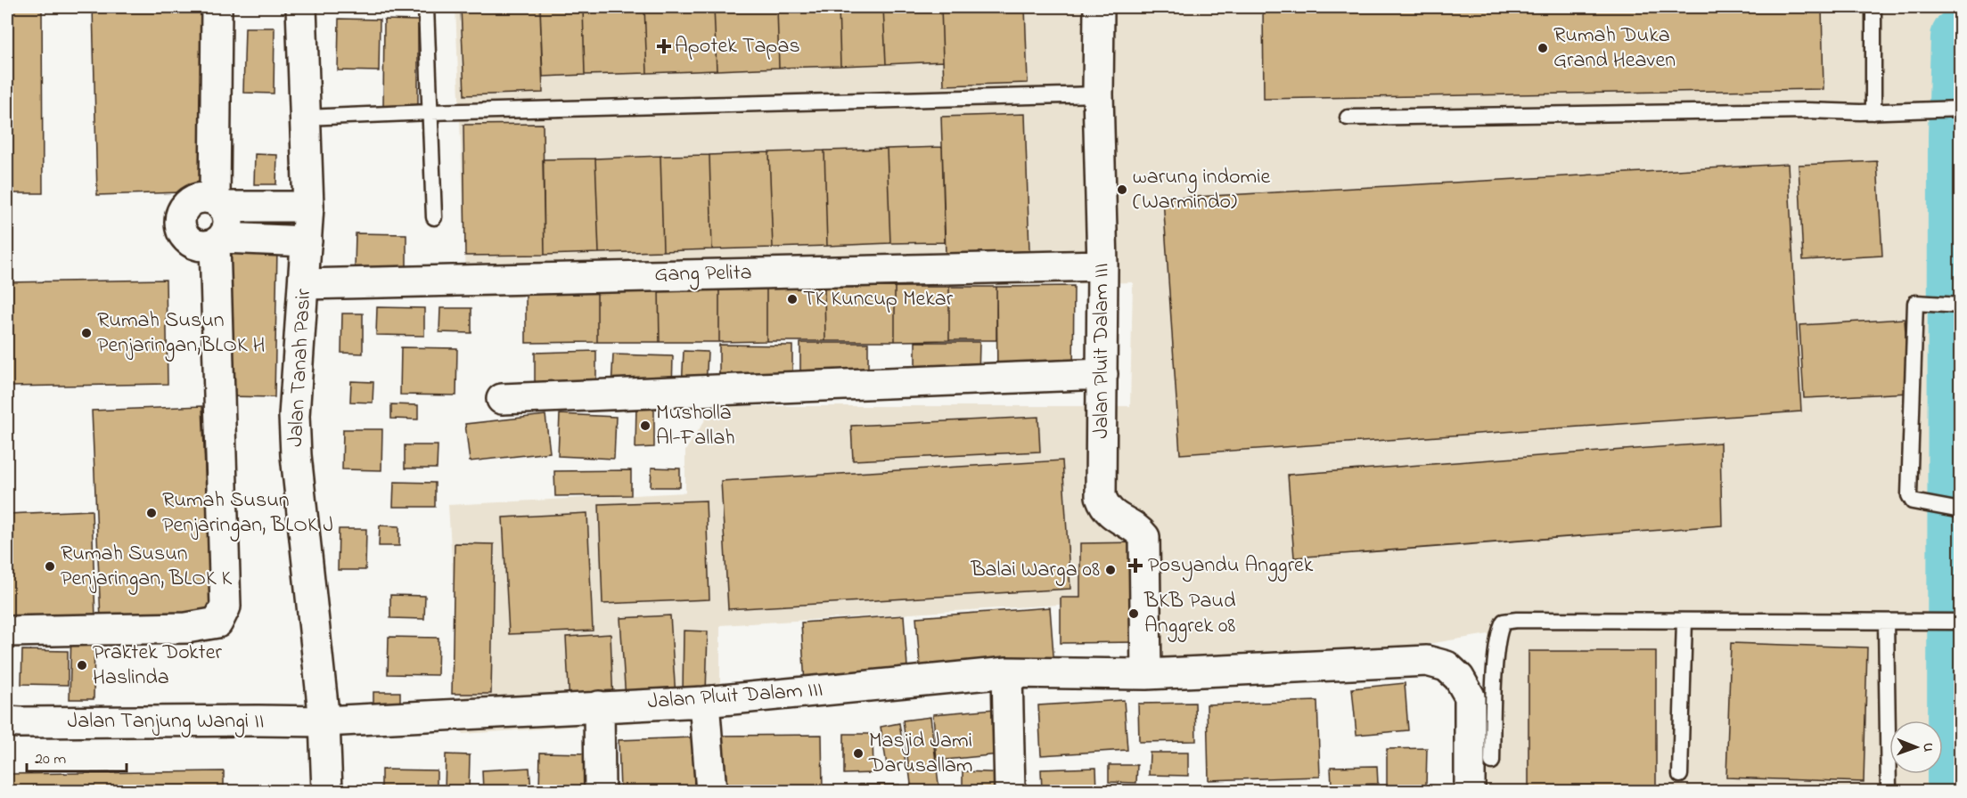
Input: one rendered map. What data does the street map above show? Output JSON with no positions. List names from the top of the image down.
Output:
{
  "streets": {
    "street": [
      "Gang Pelita",
      "Jalan Pluit Dalam III",
      "Jalan Tanah Pasir",
      "Jalan Tanjung Wangi II"
    ]
  },
  "crossings": [
    ["Gang Pelita", "Jalan Pluit Dalam III"],
    ["Gang Pelita", "Jalan Tanah Pasir"],
    ["Jalan Pluit Dalam III", "Jalan Tanah Pasir"],
    ["Jalan Pluit Dalam III", "Jalan Tanjung Wangi II"],
    ["Jalan Tanah Pasir", "Jalan Tanjung Wangi II"]
  ],
  "places": {
    "health": ["Apotek Tapas", "Posyandu Anggrek"],
    "other": [
      "Rumah Duka Grand Heaven",
      "warung indomie (Warmindo)",
      "TK Kuncup Mekar",
      "Rumah Susun Penjaringan,BLOK H",
      "Musholla Al-Fallah",
      "Rumah Susun Penjaringan, BLOK J",
      "Rumah Susun Penjaringan, BLOK K",
      "Balai Warga 08",
      "BKB Paud Anggrek 08",
      "Praktek Dokter Haslinda",
      "Masjid Jami Darusallam"
    ]
  },
  "scale_bar": "20 m",
  "north": "right"
}
